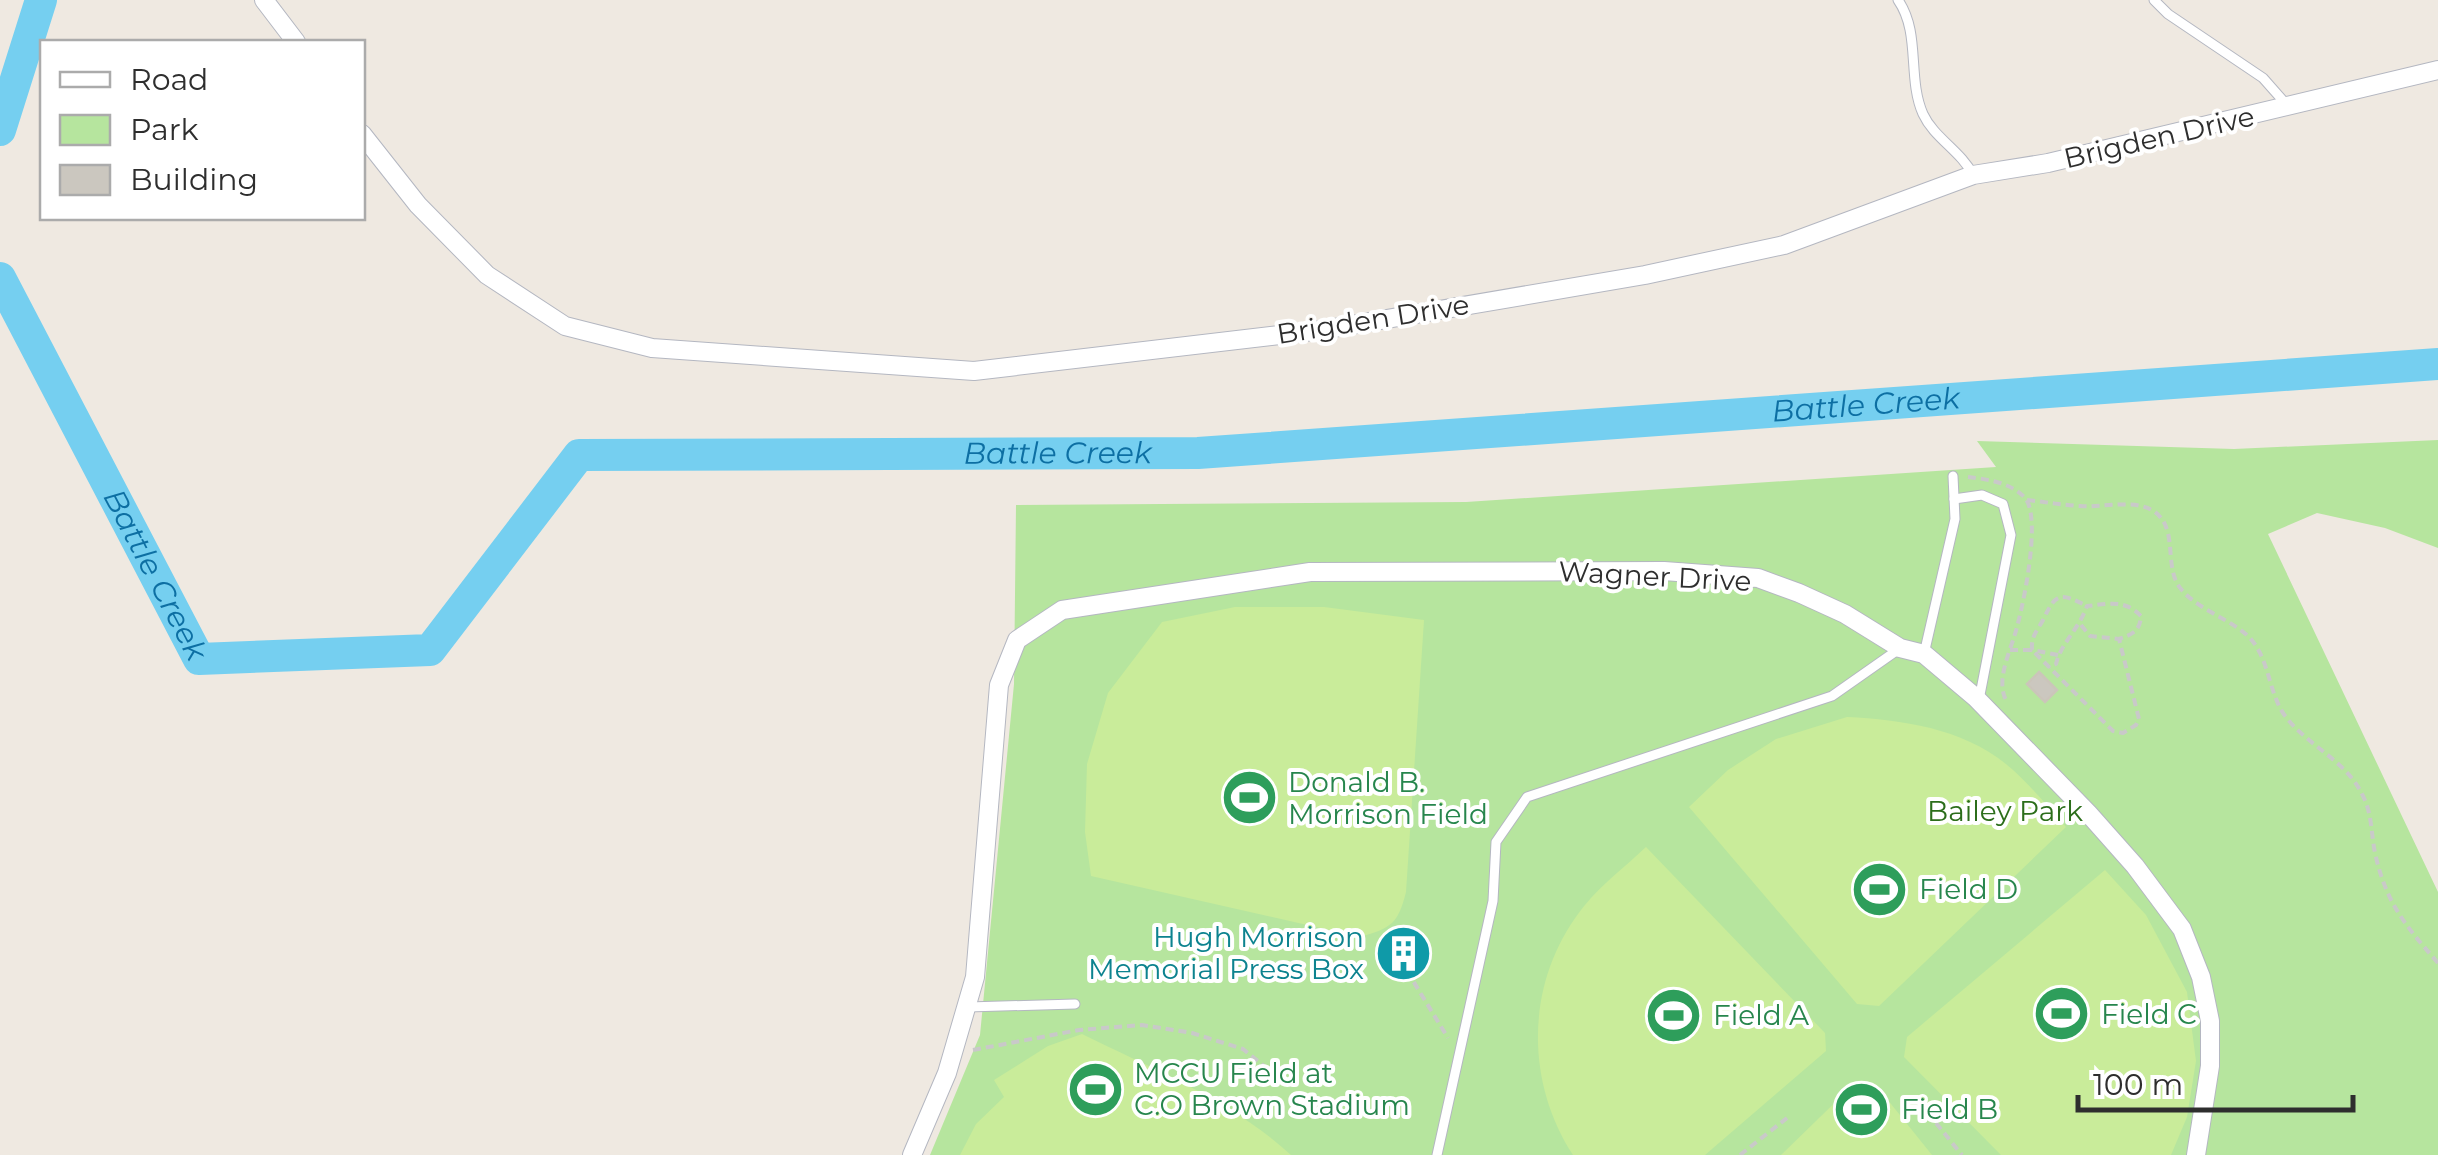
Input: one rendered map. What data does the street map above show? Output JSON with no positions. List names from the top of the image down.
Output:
{
  "streets": {
    "street": ["Brigden Drive", "Wagner Drive"]
  },
  "water": ["Battle Creek"],
  "parks": ["Bailey Park"],
  "places": {
    "sports": [
      "Donald B. Morrison Field",
      "Field D",
      "Field C",
      "Field A",
      "MCCU Field at C.O Brown Stadium",
      "Field B"
    ],
    "building": ["Hugh Morrison Memorial Press Box"]
  },
  "legend": ["Road", "Park", "Building"],
  "scale_bar": "100 m"
}
